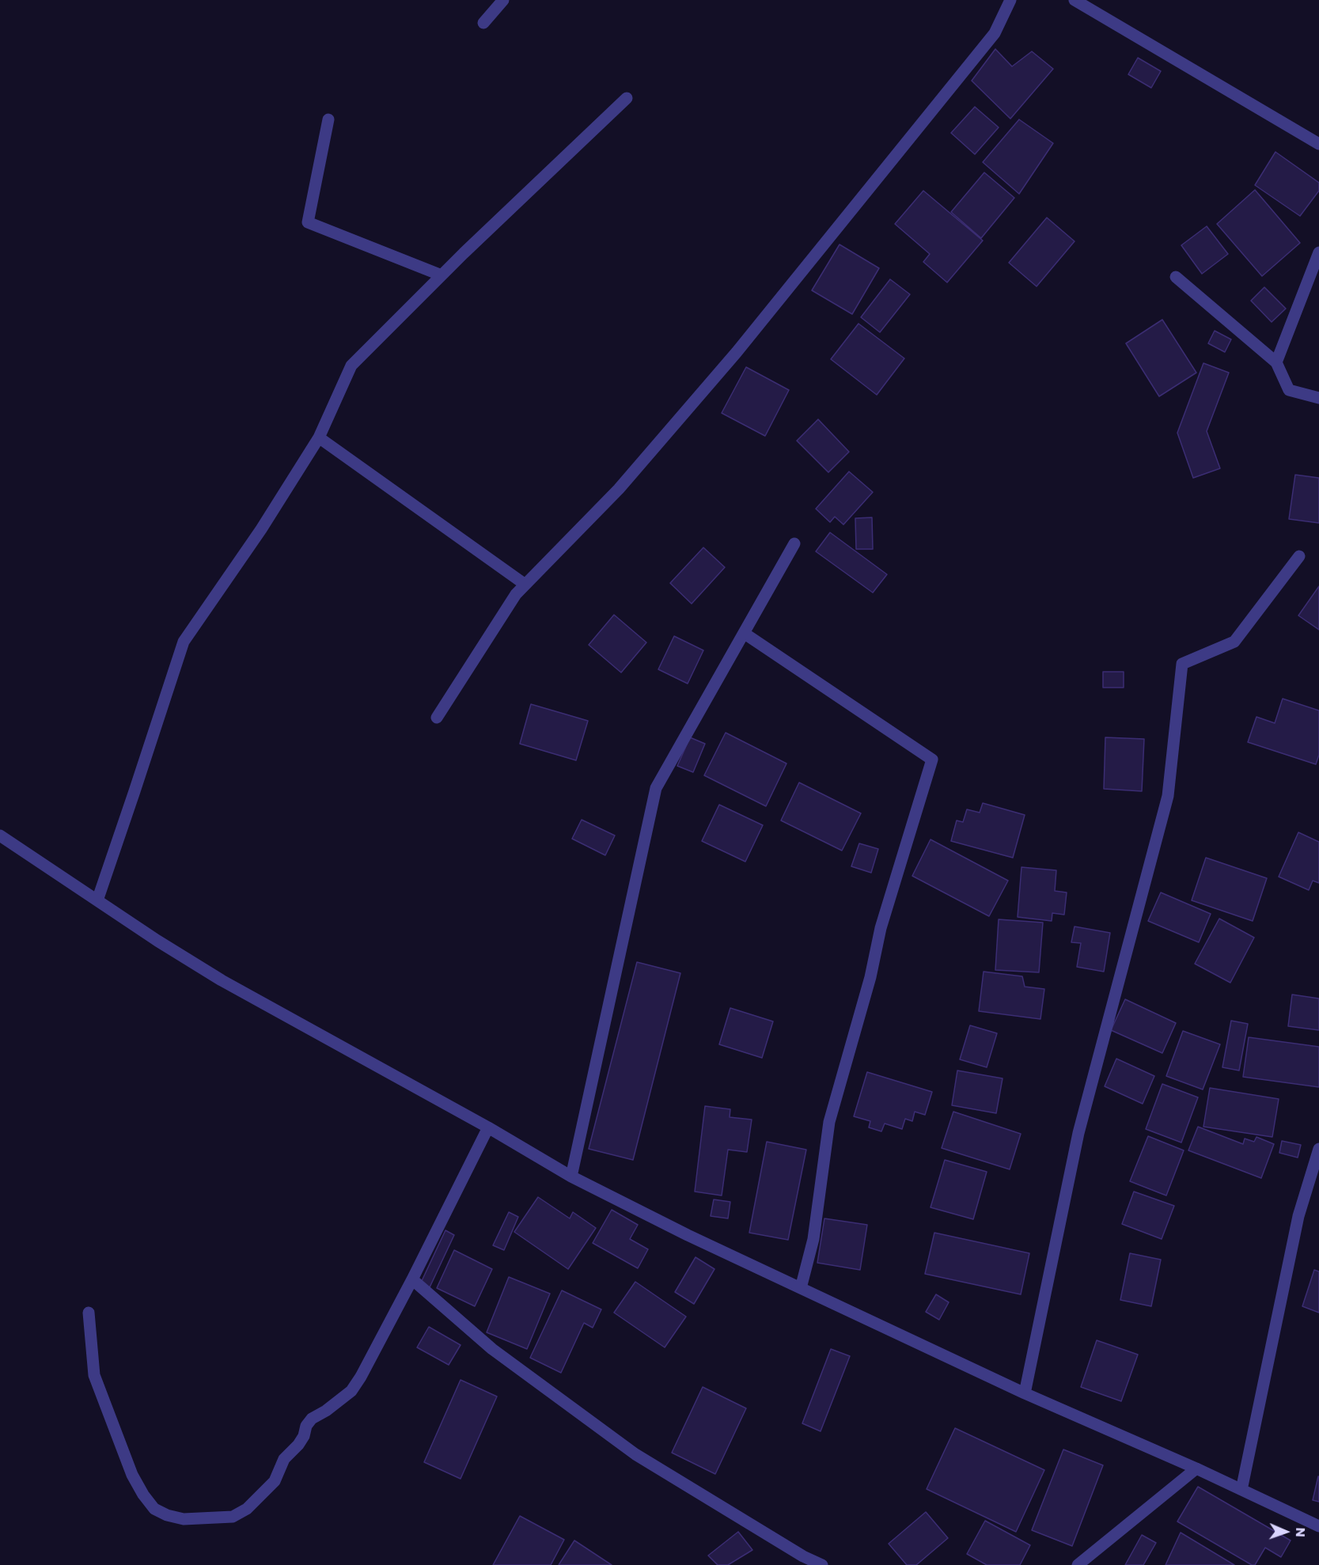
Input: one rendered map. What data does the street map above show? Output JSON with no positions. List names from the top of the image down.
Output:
{
  "north": "right"
}
